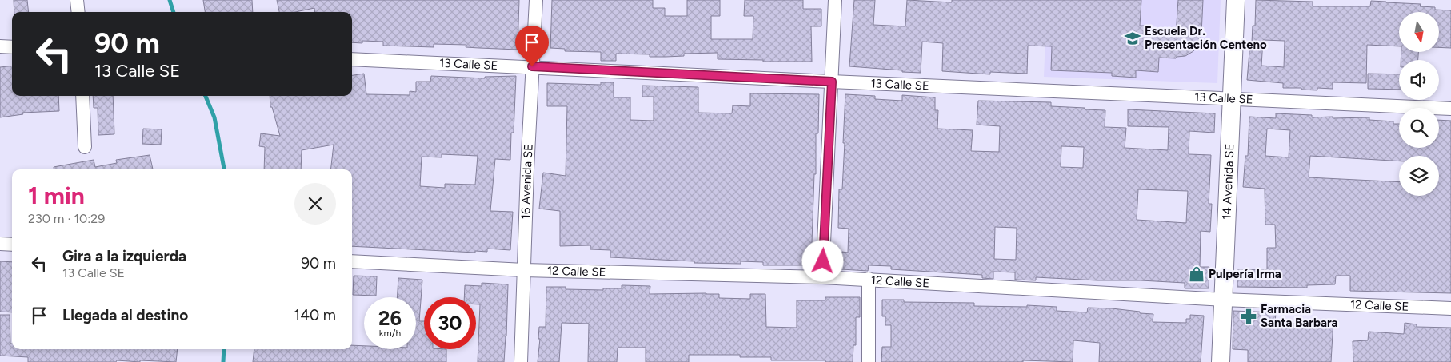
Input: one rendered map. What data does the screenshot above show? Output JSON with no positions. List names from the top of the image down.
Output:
{
  "streets": {
    "street": [
      "13 Calle SE",
      "16 Avenida SE",
      "14 Avenida SE",
      "12 Calle SE"
    ]
  },
  "crossings": [
    ["13 Calle SE", "16 Avenida SE"],
    ["13 Calle SE", "14 Avenida SE"],
    ["16 Avenida SE", "12 Calle SE"],
    ["14 Avenida SE", "12 Calle SE"]
  ],
  "places": {
    "school or university": ["Escuela Dr. Presentación Centeno"],
    "shop": ["Pulpería Irma"],
    "pharmacy": ["Farmacia Santa Barbara"]
  },
  "north": "bottom",
  "page": {
    "turn": ["90 m", "13 Calle SE"],
    "heading": ["1 min", "230 m · 10:29"],
    "list": [
      {
        "name": "Gira a la izquierda",
        "note": "13 Calle SE",
        "value": "90 m"
      },
      {
        "name": "Llegada al destino",
        "value": "140 m"
      }
    ],
    "speed": "26 km/h",
    "limit": "30"
  }
}
